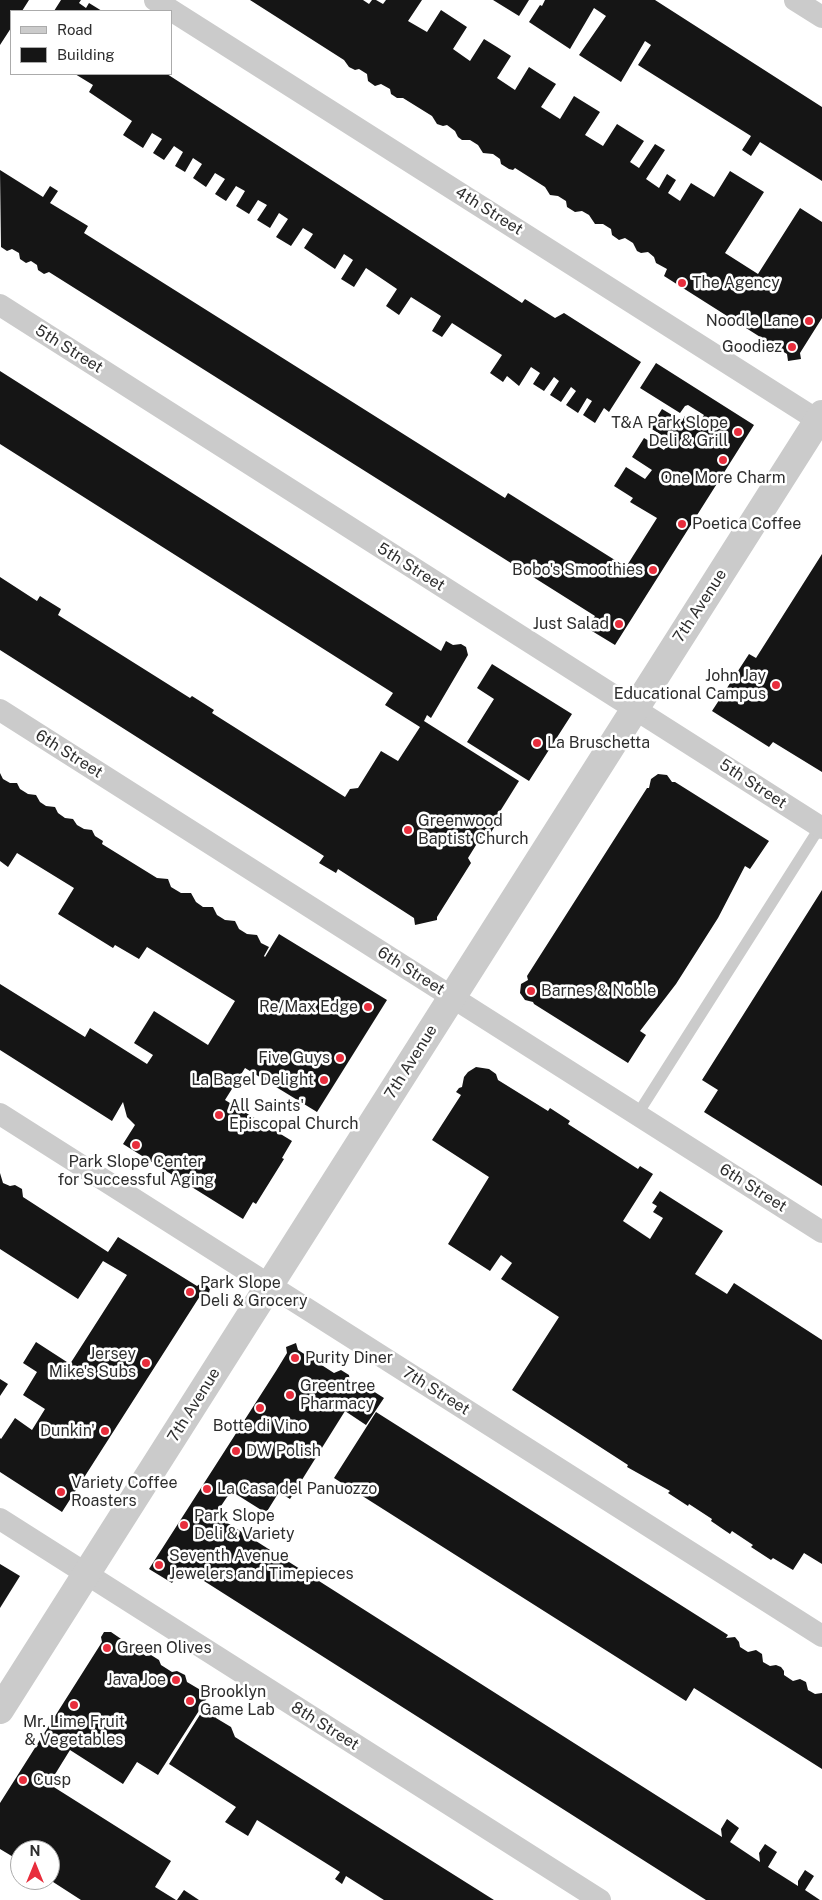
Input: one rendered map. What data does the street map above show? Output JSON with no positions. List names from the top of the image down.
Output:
{
  "streets": {
    "street": [
      "4th Street",
      "5th Street",
      "7th Avenue",
      "6th Street",
      "7th Street",
      "8th Street"
    ]
  },
  "crossings": [
    ["4th Street", "7th Avenue"],
    ["5th Street", "7th Avenue"],
    ["7th Avenue", "6th Street"],
    ["7th Avenue", "7th Street"],
    ["7th Avenue", "8th Street"]
  ],
  "places": [
    "The Agency",
    "Noodle Lane",
    "Goodiez",
    "T&A Park Slope Deli & Grill",
    "One More Charm",
    "Poetica Coffee",
    "Bobo's Smoothies",
    "Just Salad",
    "John Jay Educational Campus",
    "La Bruschetta",
    "Greenwood Baptist Church",
    "Barnes & Noble",
    "Re/Max Edge",
    "Five Guys",
    "La Bagel Delight",
    "All Saints' Episcopal Church",
    "Park Slope Center for Successful Aging",
    "Park Slope Deli & Grocery",
    "Purity Diner",
    "Jersey Mike's Subs",
    "Greentree Pharmacy",
    "Botte di Vino",
    "Dunkin'",
    "DW Polish",
    "La Casa del Panuozzo",
    "Variety Coffee Roasters",
    "Park Slope Deli & Variety",
    "Seventh Avenue Jewelers and Timepieces",
    "Green Olives",
    "Java Joe",
    "Brooklyn Game Lab",
    "Mr. Lime Fruit & Vegetables",
    "Cusp"
  ],
  "legend": ["Road", "Building"],
  "north": "top"
}
